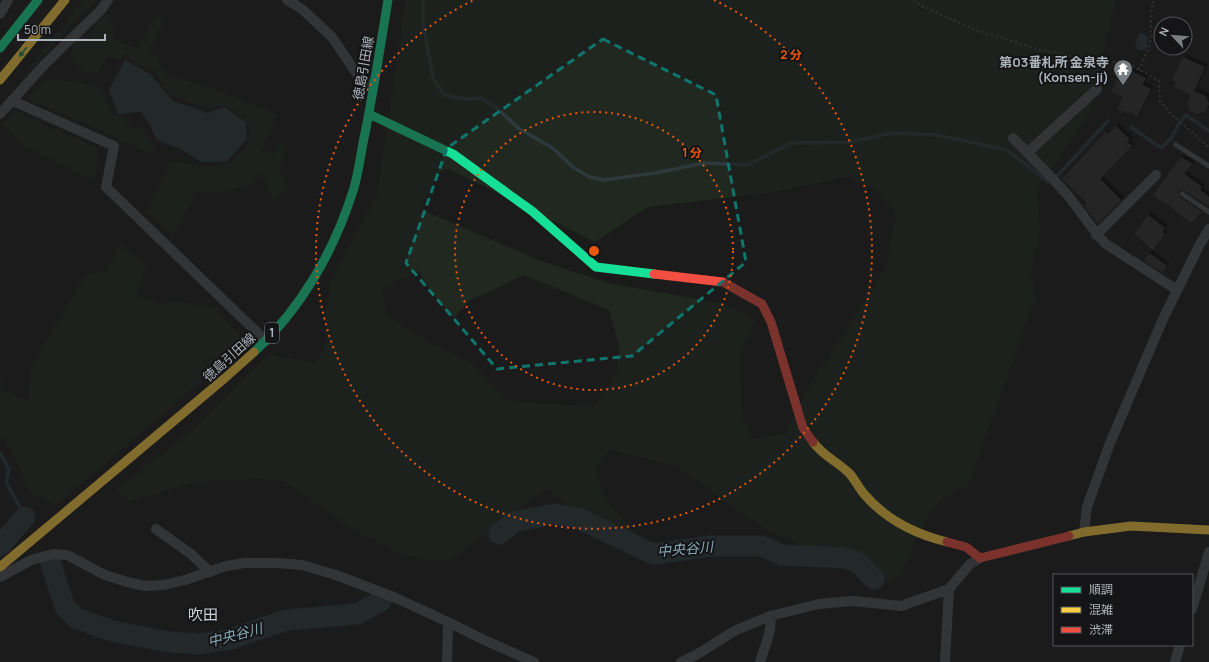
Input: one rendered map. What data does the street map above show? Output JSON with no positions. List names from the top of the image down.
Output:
{
  "streets": {
    "main road": ["徳島引田線", "1"]
  },
  "districts": ["吹田"],
  "water": ["中央谷川"],
  "places": {
    "temple": ["第03番札所 金泉寺 (Konsen-ji)"]
  },
  "legend": ["順調", "混雑", "渋滞"],
  "scale_bar": "50 m",
  "north": "top left",
  "rings": ["2 分", "1 分"]
}
